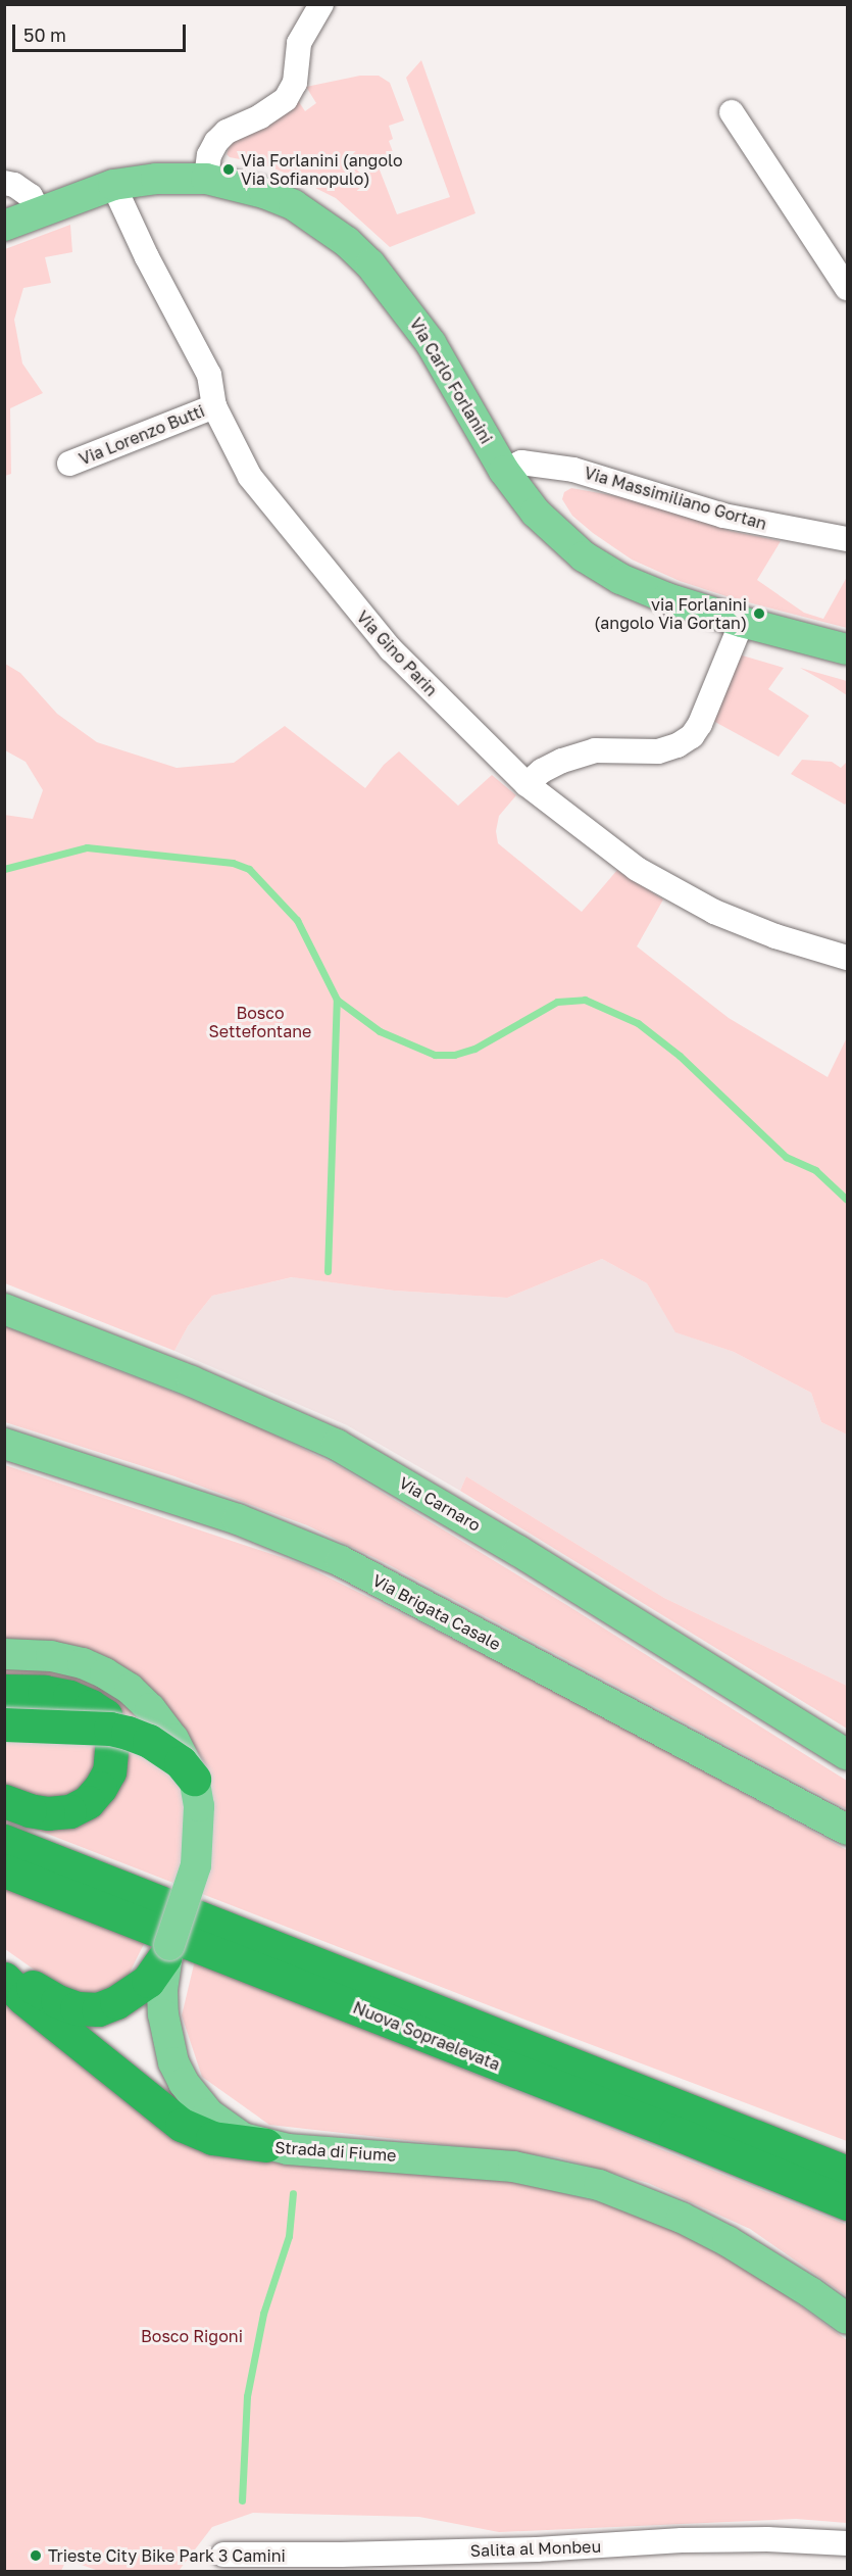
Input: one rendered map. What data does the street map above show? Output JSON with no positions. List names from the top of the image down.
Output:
{
  "streets": {
    "highway": ["Nuova Sopraelevata"],
    "main road": [
      "Via Carlo Forlanini",
      "Via Carnaro",
      "Via Brigata Casale",
      "Strada di Fiume"
    ],
    "street": [
      "Via Lorenzo Butti",
      "Via Massimiliano Gortan",
      "Via Gino Parin",
      "Salita al Monbeu"
    ]
  },
  "crossings": [
    ["Via Carlo Forlanini", "Via Massimiliano Gortan"],
    ["Via Carlo Forlanini", "Via Gino Parin"],
    ["Via Lorenzo Butti", "Via Gino Parin"]
  ],
  "parks": ["Bosco Settefontane", "Bosco Rigoni"],
  "places": ["Via Forlanini (angolo Via Sofianopulo)", "via Forlanini (angolo Via Gortan)", "Trieste City Bike Park 3 Camini"],
  "scale_bar": "50 m"
}
